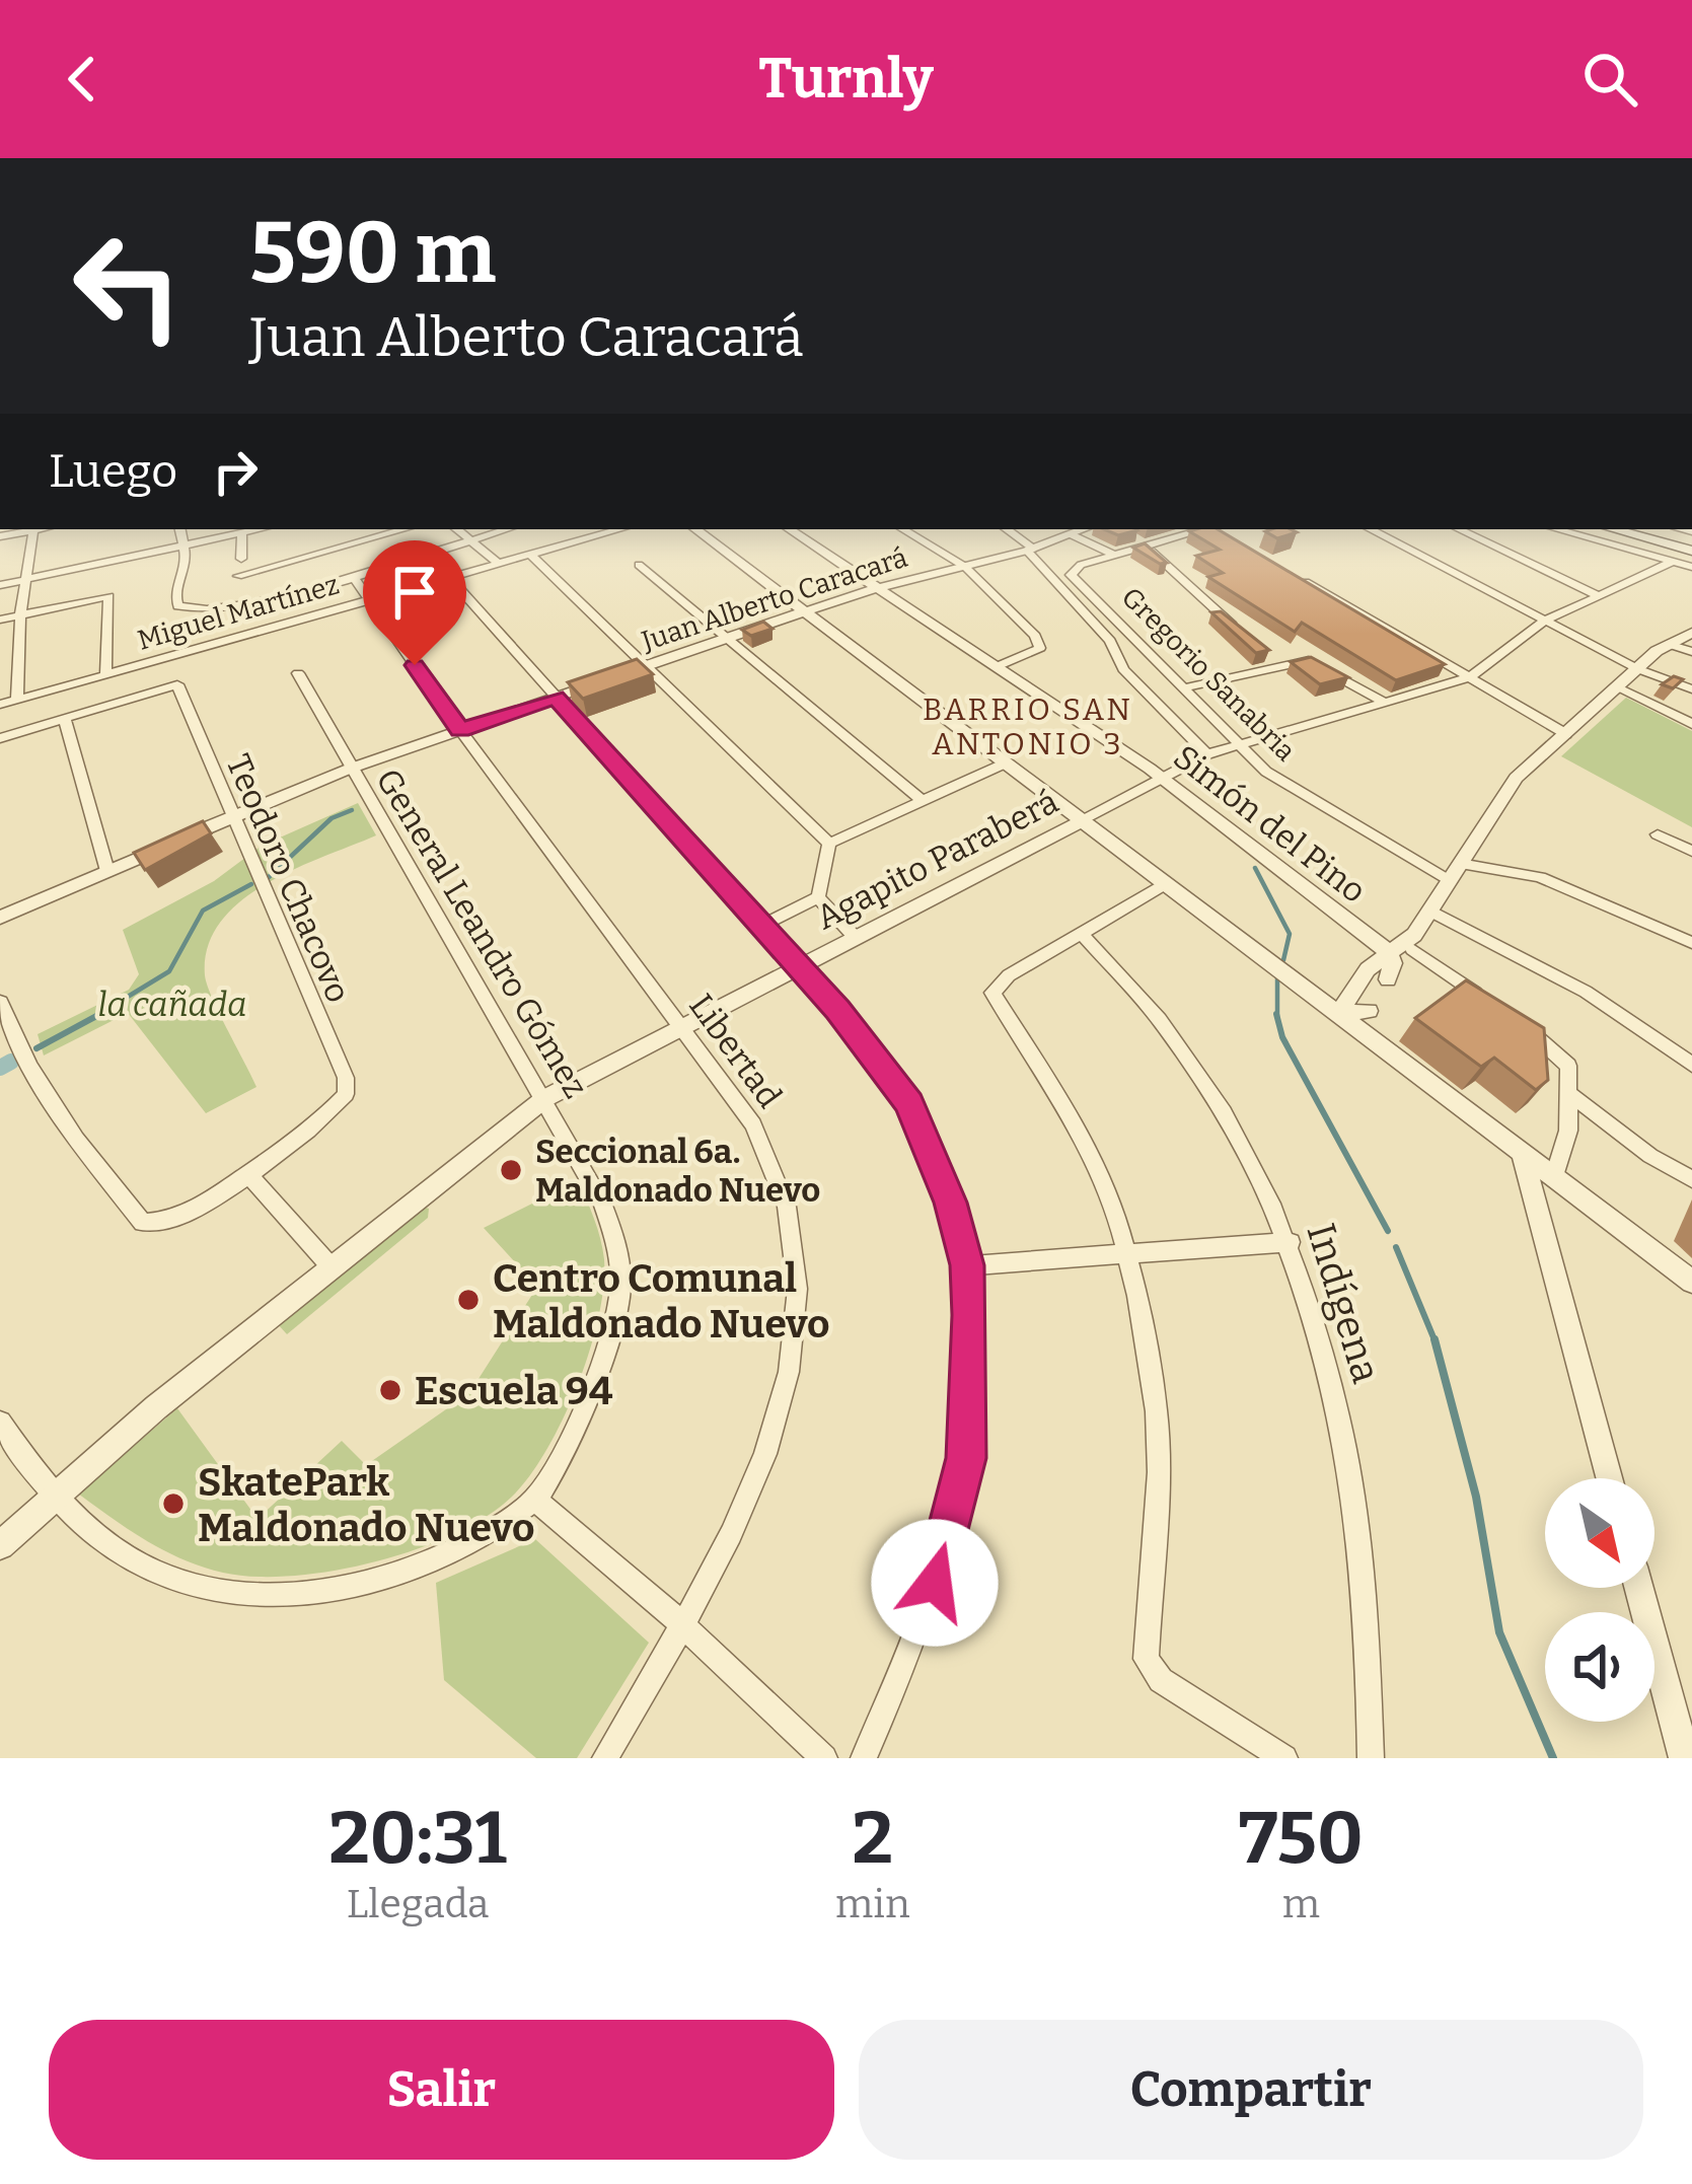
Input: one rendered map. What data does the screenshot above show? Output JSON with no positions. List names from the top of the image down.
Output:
{
  "streets": {
    "street": [
      "Juan Alberto Caracará",
      "Miguel Martínez",
      "Gregorio Sanabria",
      "Simón del Pino",
      "Agapito Paraberá",
      "Teodoro Chacovo",
      "General Leandro Gómez",
      "Libertad",
      "Indígena"
    ]
  },
  "crossings": [
    ["Juan Alberto Caracará", "Gregorio Sanabria"],
    ["Juan Alberto Caracará", "Simón del Pino"],
    ["Juan Alberto Caracará", "Teodoro Chacovo"],
    ["Juan Alberto Caracará", "General Leandro Gómez"],
    ["Juan Alberto Caracará", "Libertad"],
    ["Miguel Martínez", "Libertad"],
    ["Gregorio Sanabria", "Agapito Paraberá"],
    ["Simón del Pino", "Agapito Paraberá"],
    ["Agapito Paraberá", "General Leandro Gómez"],
    ["Agapito Paraberá", "Libertad"]
  ],
  "districts": ["BARRIO SAN ANTONIO 3"],
  "parks": ["la cañada"],
  "places": [
    "Seccional 6a. Maldonado Nuevo",
    "Centro Comunal Maldonado Nuevo",
    "Escuela 94",
    "SkatePark Maldonado Nuevo"
  ],
  "north": "bottom right",
  "page": {
    "header": "Turnly",
    "turn": ["590 m", "Juan Alberto Caracará"],
    "then": "Luego",
    "eta": [
      "20:31",
      "Llegada",
      "2",
      "min",
      "750",
      "m"
    ],
    "buttons": ["Salir", "Compartir"]
  }
}
